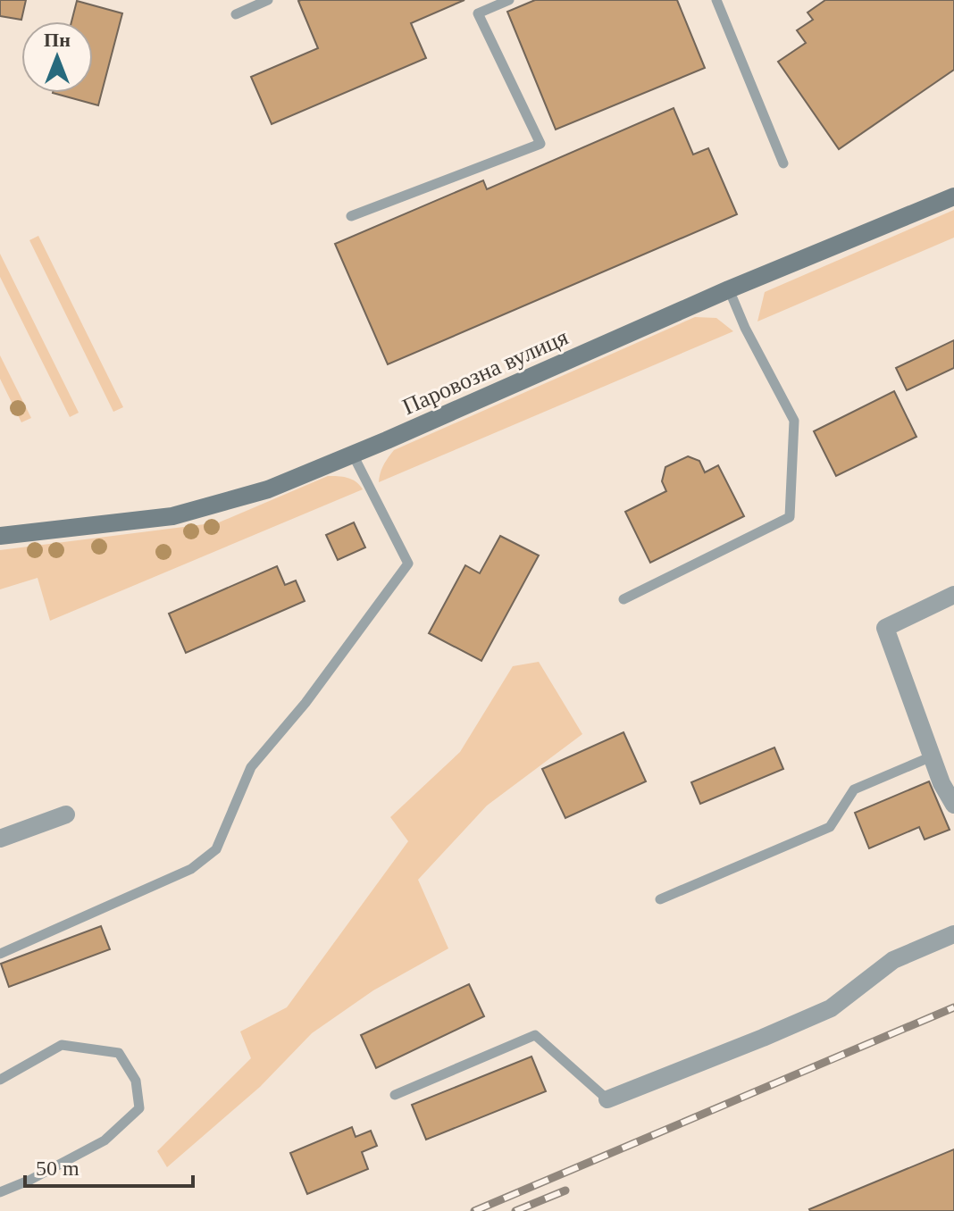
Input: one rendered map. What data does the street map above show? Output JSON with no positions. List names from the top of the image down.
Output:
{
  "streets": {
    "main road": ["Паровозна вулиця"]
  },
  "scale_bar": "50 m",
  "north": "top"
}
